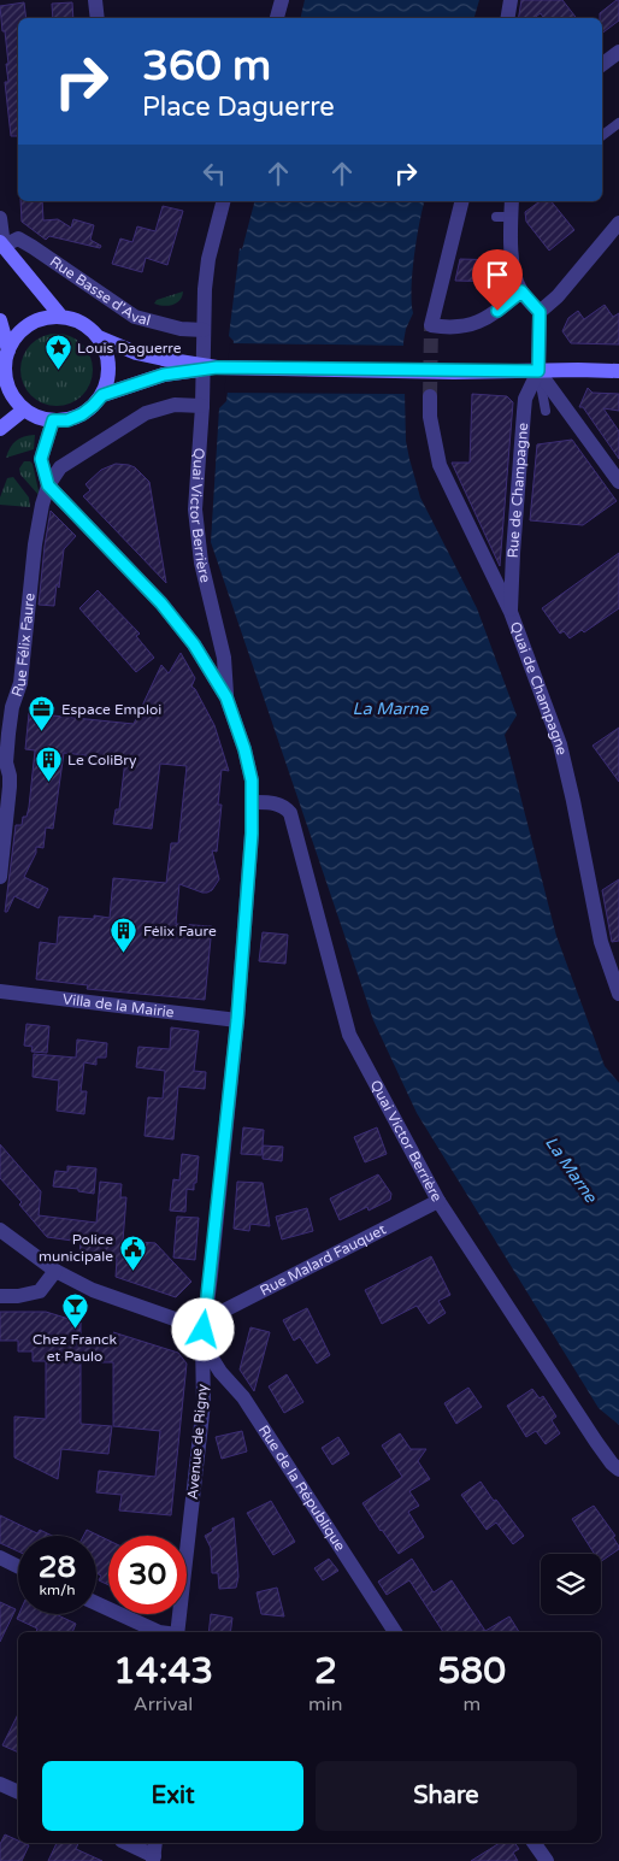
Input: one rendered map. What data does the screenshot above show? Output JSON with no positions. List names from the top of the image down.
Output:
{
  "streets": {
    "street": [
      "Rue Basse d'Aval",
      "Rue de Champagne",
      "Quai Victor Berrière",
      "Rue Félix Faure",
      "Quai de Champagne",
      "Villa de la Mairie",
      "Rue Malard Fauquet",
      "Avenue de Rigny",
      "Rue de la République"
    ]
  },
  "crossings": [
    ["Rue Basse d'Aval", "Quai Victor Berrière"],
    ["Rue de Champagne", "Quai de Champagne"],
    ["Quai Victor Berrière", "Rue Malard Fauquet"],
    ["Quai Victor Berrière", "Avenue de Rigny"],
    ["Rue Félix Faure", "Avenue de Rigny"],
    ["Villa de la Mairie", "Avenue de Rigny"],
    ["Rue Malard Fauquet", "Avenue de Rigny"],
    ["Avenue de Rigny", "Rue de la République"]
  ],
  "water": ["La Marne"],
  "places": {
    "place": ["Louis Daguerre"],
    "office": ["Espace Emploi"],
    "building": ["Le ColiBry", "Félix Faure"],
    "public building": ["Police municipale"],
    "bar": ["Chez Franck et Paulo"]
  },
  "page": {
    "turn": ["360 m", "Place Daguerre"],
    "speed": "28 km/h",
    "limit": "30",
    "eta": [
      "14:43",
      "Arrival",
      "2",
      "min",
      "580",
      "m"
    ],
    "buttons": ["Exit", "Share"]
  }
}
